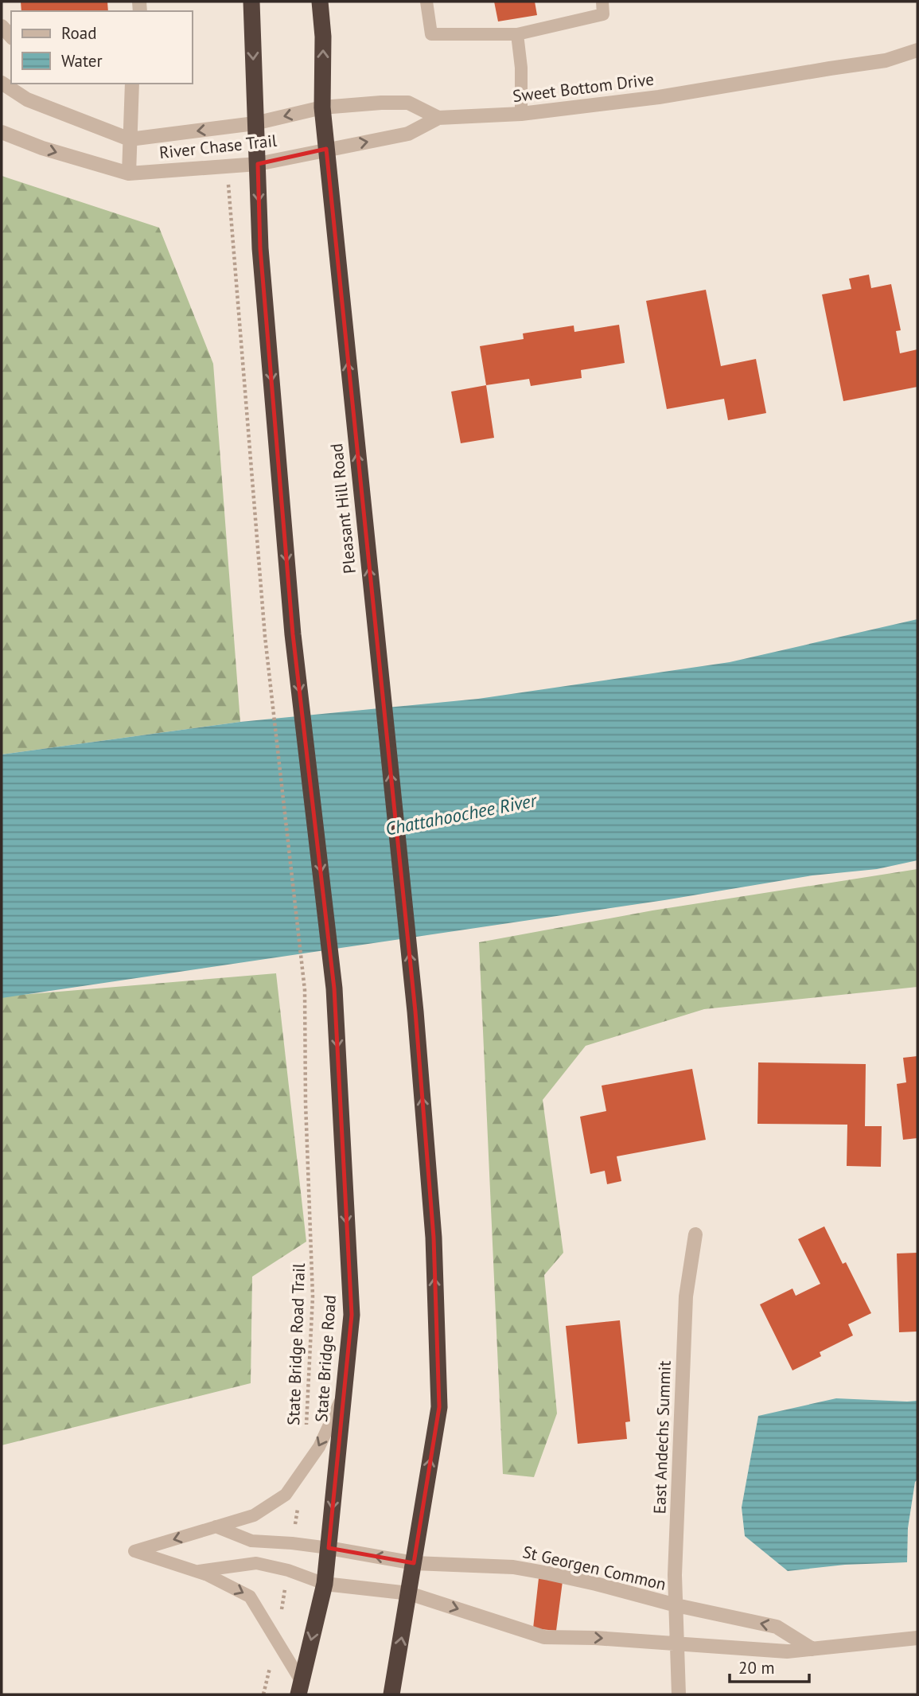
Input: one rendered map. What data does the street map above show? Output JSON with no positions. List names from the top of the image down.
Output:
{
  "streets": {
    "highway": ["Pleasant Hill Road", "State Bridge Road"],
    "street": [
      "Sweet Bottom Drive",
      "River Chase Trail",
      "East Andechs Summit",
      "St Georgen Common"
    ],
    "path": ["State Bridge Road Trail"]
  },
  "crossings": [
    ["Sweet Bottom Drive", "River Chase Trail"],
    ["Sweet Bottom Drive", "Pleasant Hill Road"],
    ["River Chase Trail", "Pleasant Hill Road"],
    ["River Chase Trail", "State Bridge Road Trail"],
    ["River Chase Trail", "State Bridge Road"],
    ["Pleasant Hill Road", "St Georgen Common"],
    ["State Bridge Road", "St Georgen Common"],
    ["East Andechs Summit", "St Georgen Common"]
  ],
  "one_way": ["Pleasant Hill Road", "State Bridge Road"],
  "water": ["Chattahoochee River"],
  "legend": ["Road", "Water"],
  "scale_bar": "20 m"
}
